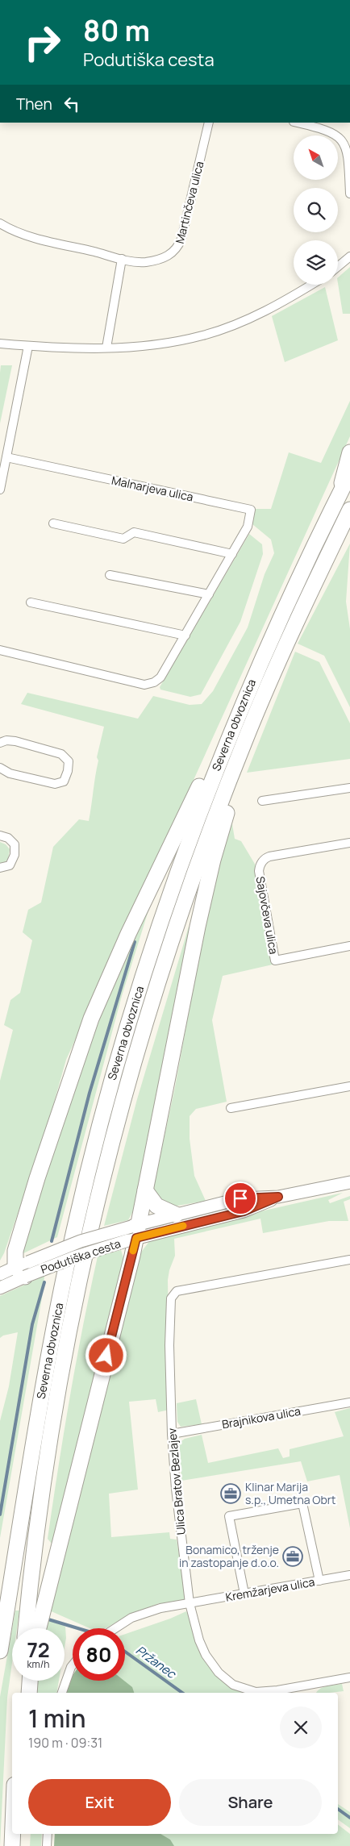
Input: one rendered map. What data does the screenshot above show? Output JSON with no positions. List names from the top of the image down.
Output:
{
  "streets": {
    "highway": ["Severna obvoznica"],
    "main road": ["Podutiška cesta"],
    "street": [
      "Martinčeva ulica",
      "Malnarjeva ulica",
      "Sajovčeva ulica",
      "Brajnikova ulica",
      "Ulica Bratov Bezlajev",
      "Kremžarjeva ulica"
    ]
  },
  "crossings": [
    ["Brajnikova ulica", "Ulica Bratov Bezlajev"],
    ["Ulica Bratov Bezlajev", "Kremžarjeva ulica"]
  ],
  "water": ["Pržanec"],
  "places": {
    "office": ["Klinar Marija s.p., Umetna Obrt", "Bonamico, trženje in zastopanje d.o.o."]
  },
  "north": "top left",
  "page": {
    "turn": ["80 m", "Podutiška cesta"],
    "then": "Then",
    "speed": "72 km/h",
    "limit": "80",
    "heading": ["1 min", "190 m · 09:31"],
    "buttons": ["Exit", "Share"]
  }
}
